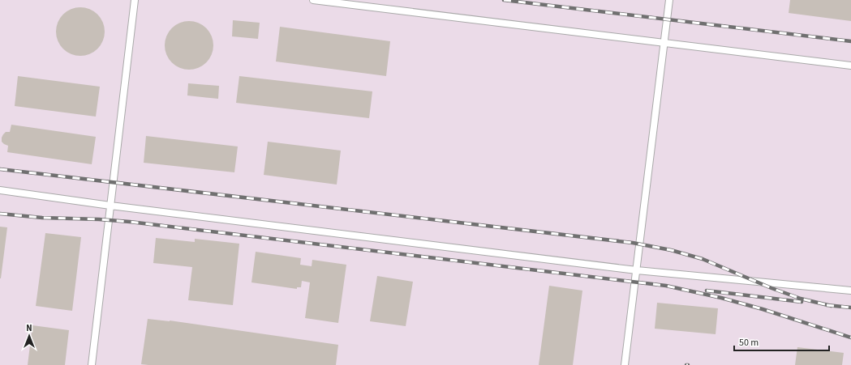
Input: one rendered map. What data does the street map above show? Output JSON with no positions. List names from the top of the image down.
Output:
{
  "scale_bar": "50 m",
  "north": "top"
}
